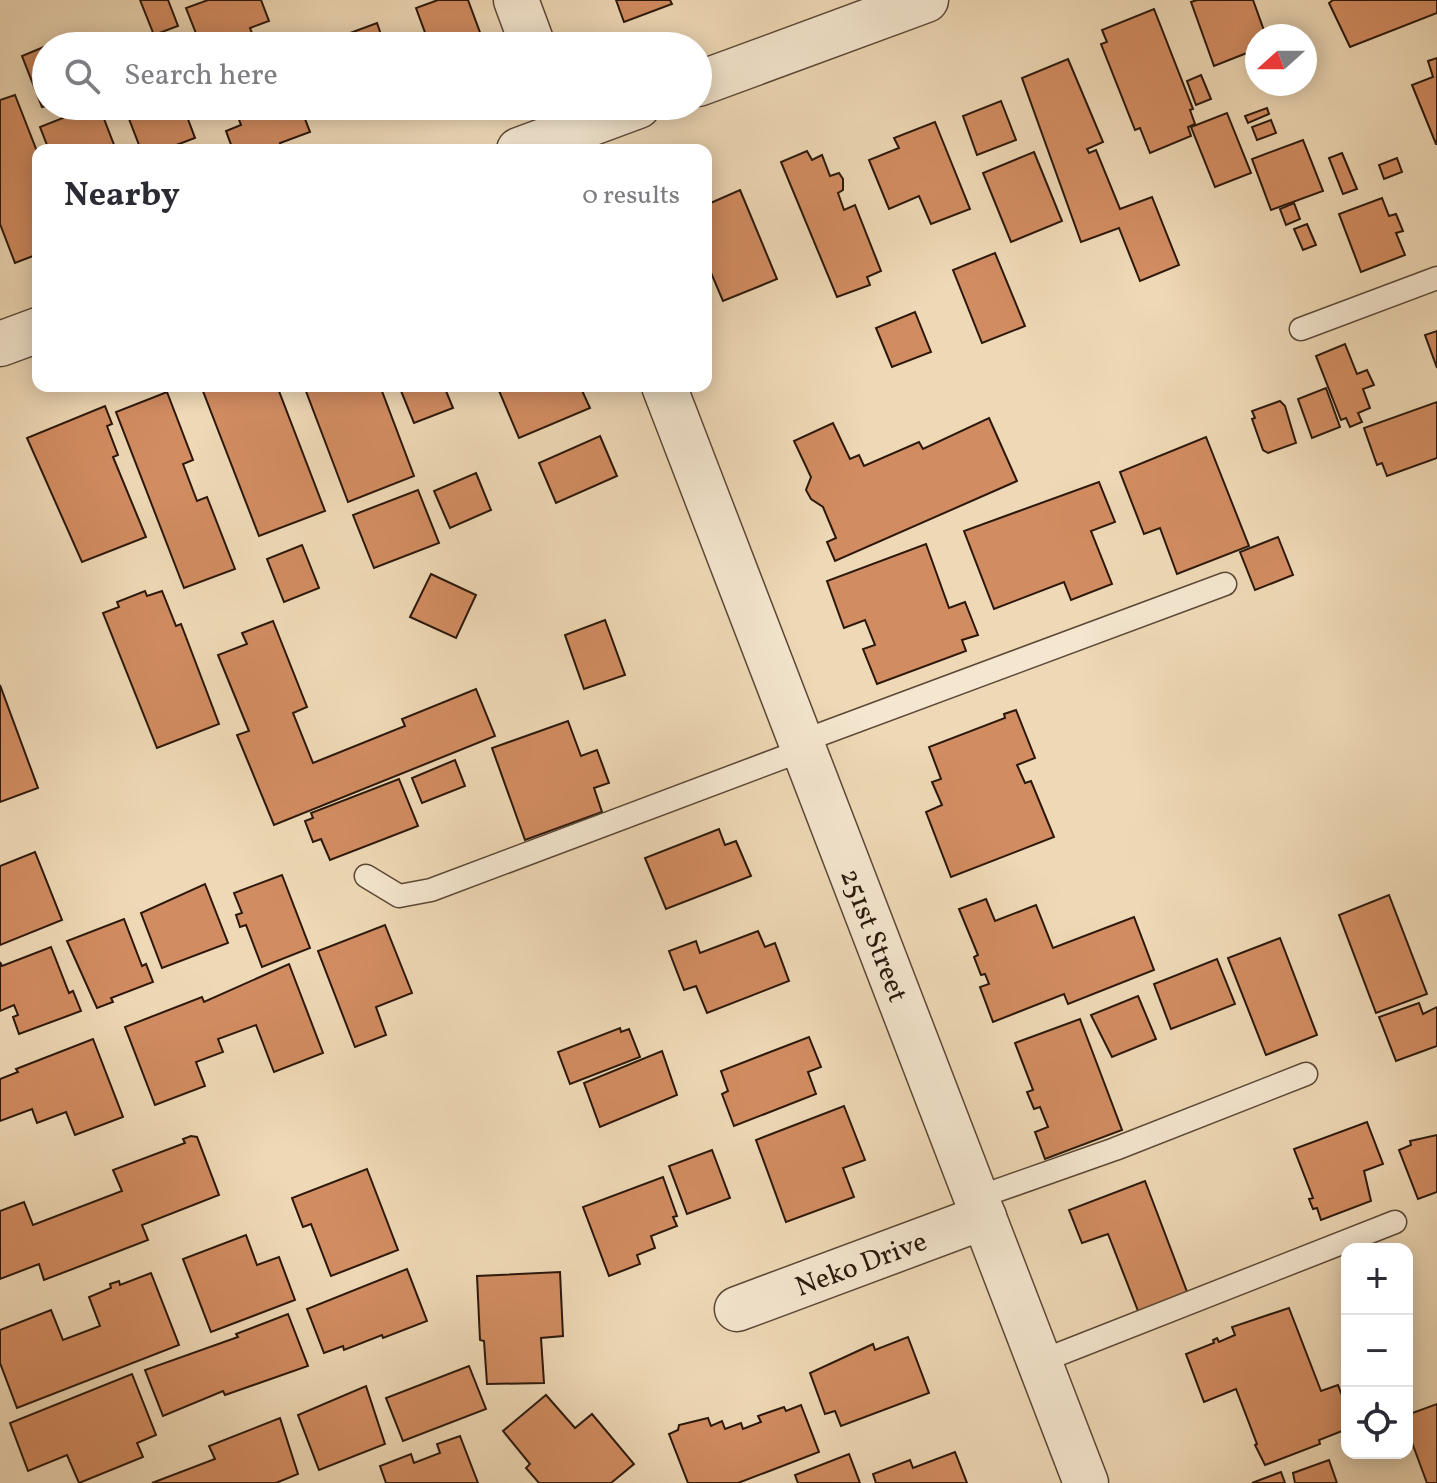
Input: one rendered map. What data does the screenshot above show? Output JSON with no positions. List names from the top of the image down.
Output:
{
  "streets": {
    "street": ["251st Street", "Neko Drive"]
  },
  "crossings": [
    ["251st Street", "Neko Drive"]
  ],
  "north": "left",
  "page": {
    "search": "Search here",
    "heading": ["Nearby", "0 results"],
    "map_buttons": ["+", "−"]
  }
}
